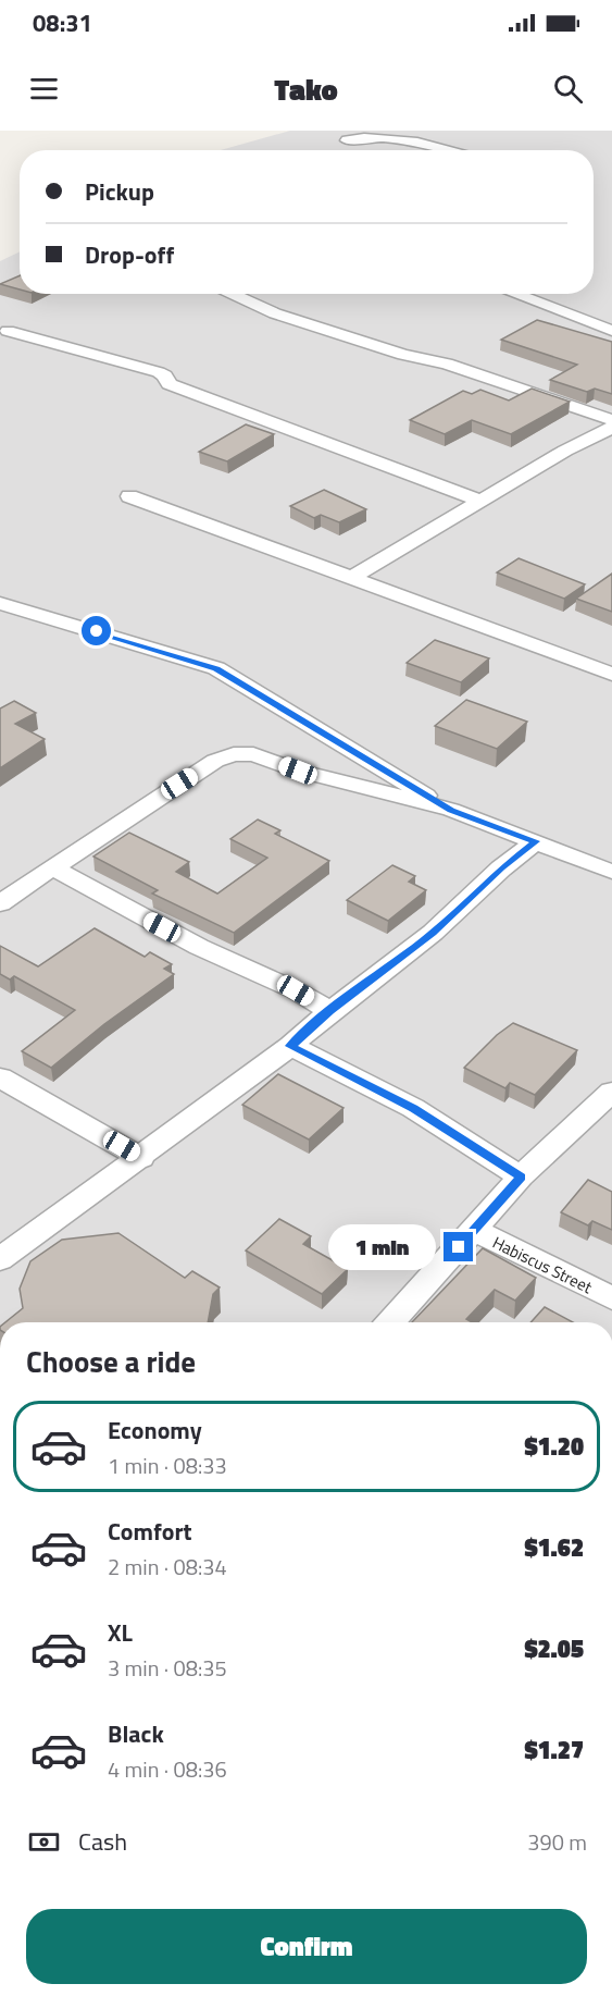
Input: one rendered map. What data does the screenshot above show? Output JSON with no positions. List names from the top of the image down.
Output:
{
  "streets": {
    "street": ["Habiscus Street"]
  },
  "page": {
    "status": "08:31",
    "header": "Tako",
    "banner": ["Pickup", "Drop-off"],
    "bubble": "1 min",
    "heading": "Choose a ride",
    "list": [
      {
        "name": "Economy",
        "note": "1 min · 08:33",
        "value": "$1.20"
      },
      {
        "name": "Comfort",
        "note": "2 min · 08:34",
        "value": "$1.62"
      },
      {
        "name": "XL",
        "note": "3 min · 08:35",
        "value": "$2.05"
      },
      {
        "name": "Black",
        "note": "4 min · 08:36",
        "value": "$1.27"
      }
    ],
    "pay": ["Cash", "390 m"],
    "buttons": "Confirm"
  }
}
